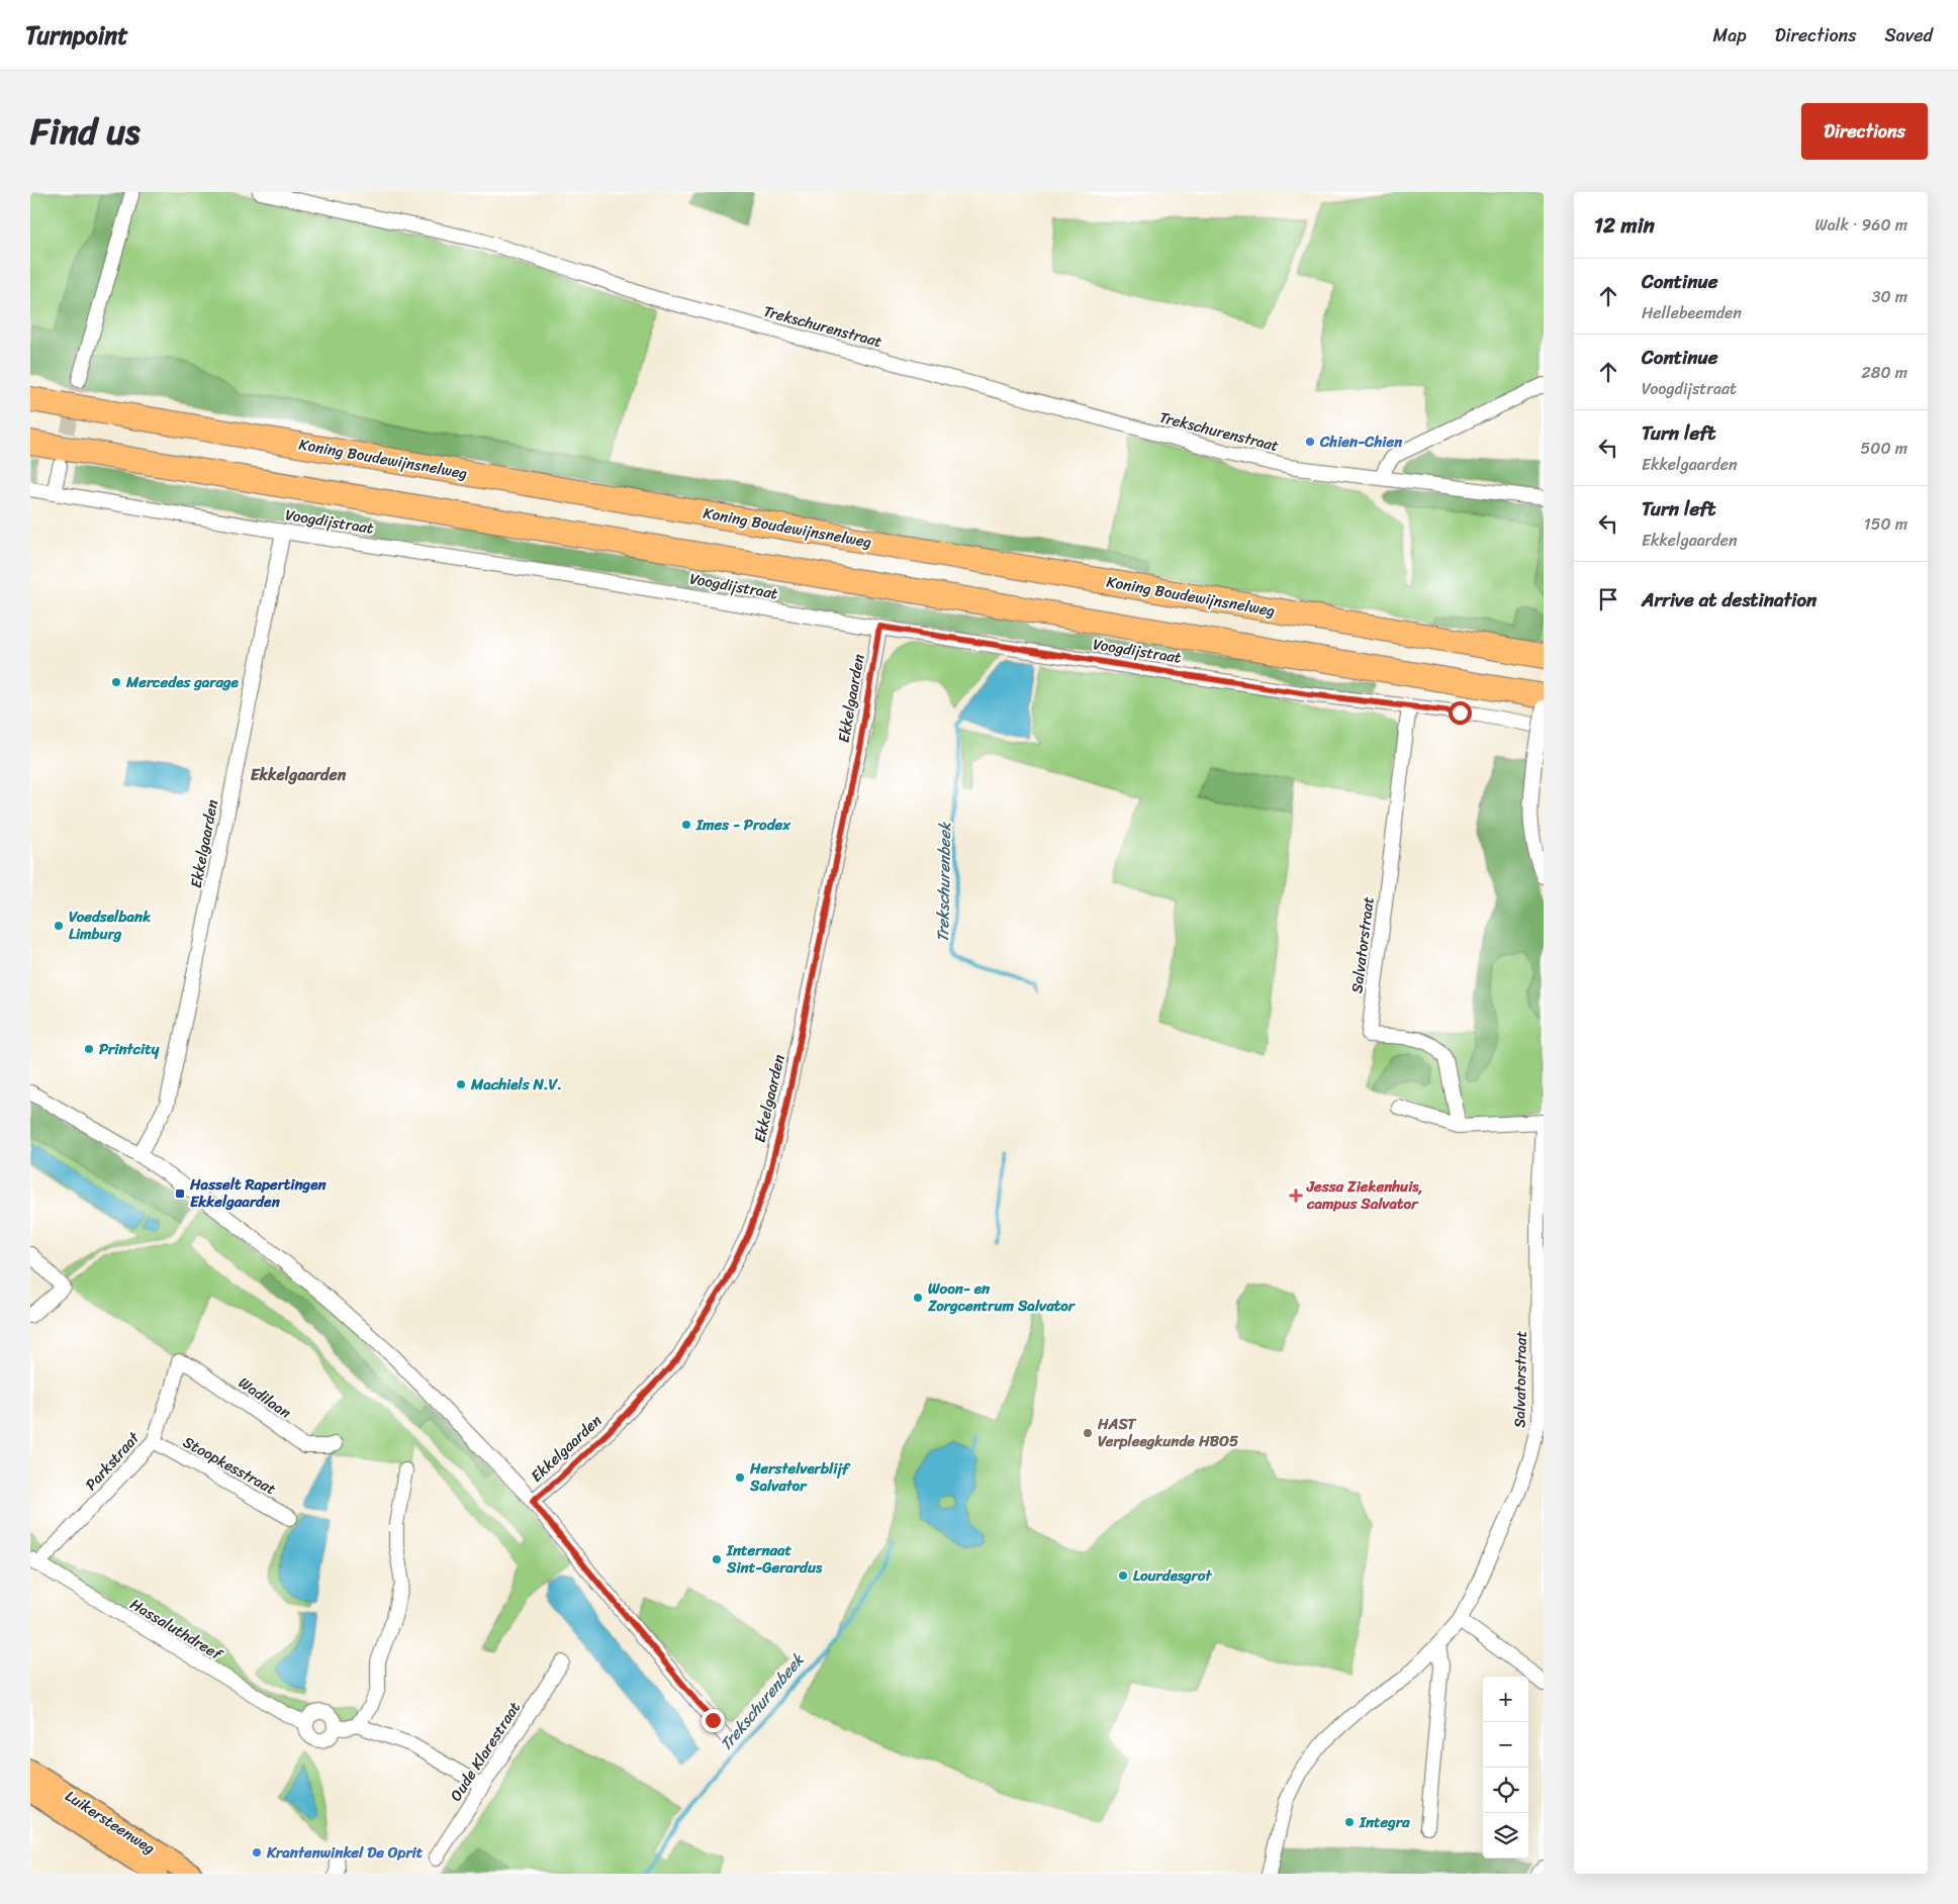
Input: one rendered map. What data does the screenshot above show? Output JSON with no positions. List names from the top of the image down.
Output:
{
  "streets": {
    "highway": ["Koning Boudewijnsnelweg"],
    "main road": ["Luikersteenweg"],
    "street": [
      "Trekschurenstraat",
      "Voogdijstraat",
      "Ekkelgaarden",
      "Salvatorstraat",
      "Wadilaan",
      "Parkstraat",
      "Stoopkesstraat",
      "Hassaluthdreef",
      "Oude Klarestraat"
    ]
  },
  "crossings": [
    ["Voogdijstraat", "Ekkelgaarden"],
    ["Voogdijstraat", "Salvatorstraat"],
    ["Wadilaan", "Parkstraat"],
    ["Parkstraat", "Stoopkesstraat"],
    ["Parkstraat", "Hassaluthdreef"]
  ],
  "districts": ["Ekkelgaarden"],
  "water": ["Trekschurenbeek"],
  "places": {
    "other": [
      "Chien-Chien",
      "Mercedes garage",
      "Imes - Prodex",
      "Voedselbank Limburg",
      "Printcity",
      "Machiels N.V.",
      "Woon- en Zorgcentrum Salvator",
      "HAST Verpleegkunde HBO5",
      "Herstelverblijf Salvator",
      "Internaat Sint-Gerardus",
      "Lourdesgrot",
      "Integra",
      "Krantenwinkel De Oprit"
    ],
    "transit": ["Hasselt Rapertingen Ekkelgaarden"],
    "health": ["Jessa Ziekenhuis, campus Salvator"]
  },
  "page": {
    "header": "Turnpoint",
    "nav": ["Map", "Directions", "Saved"],
    "title": "Find us",
    "buttons": "Directions",
    "heading": ["12 min", "Walk · 960 m"],
    "list": [
      ["Continue", "Hellebeemden", "30 m"],
      ["Continue", "Voogdijstraat", "280 m"],
      ["Turn left", "Ekkelgaarden", "500 m"],
      ["Turn left", "Ekkelgaarden", "150 m"],
      "Arrive at destination"
    ],
    "map_buttons": ["+", "−"]
  }
}
